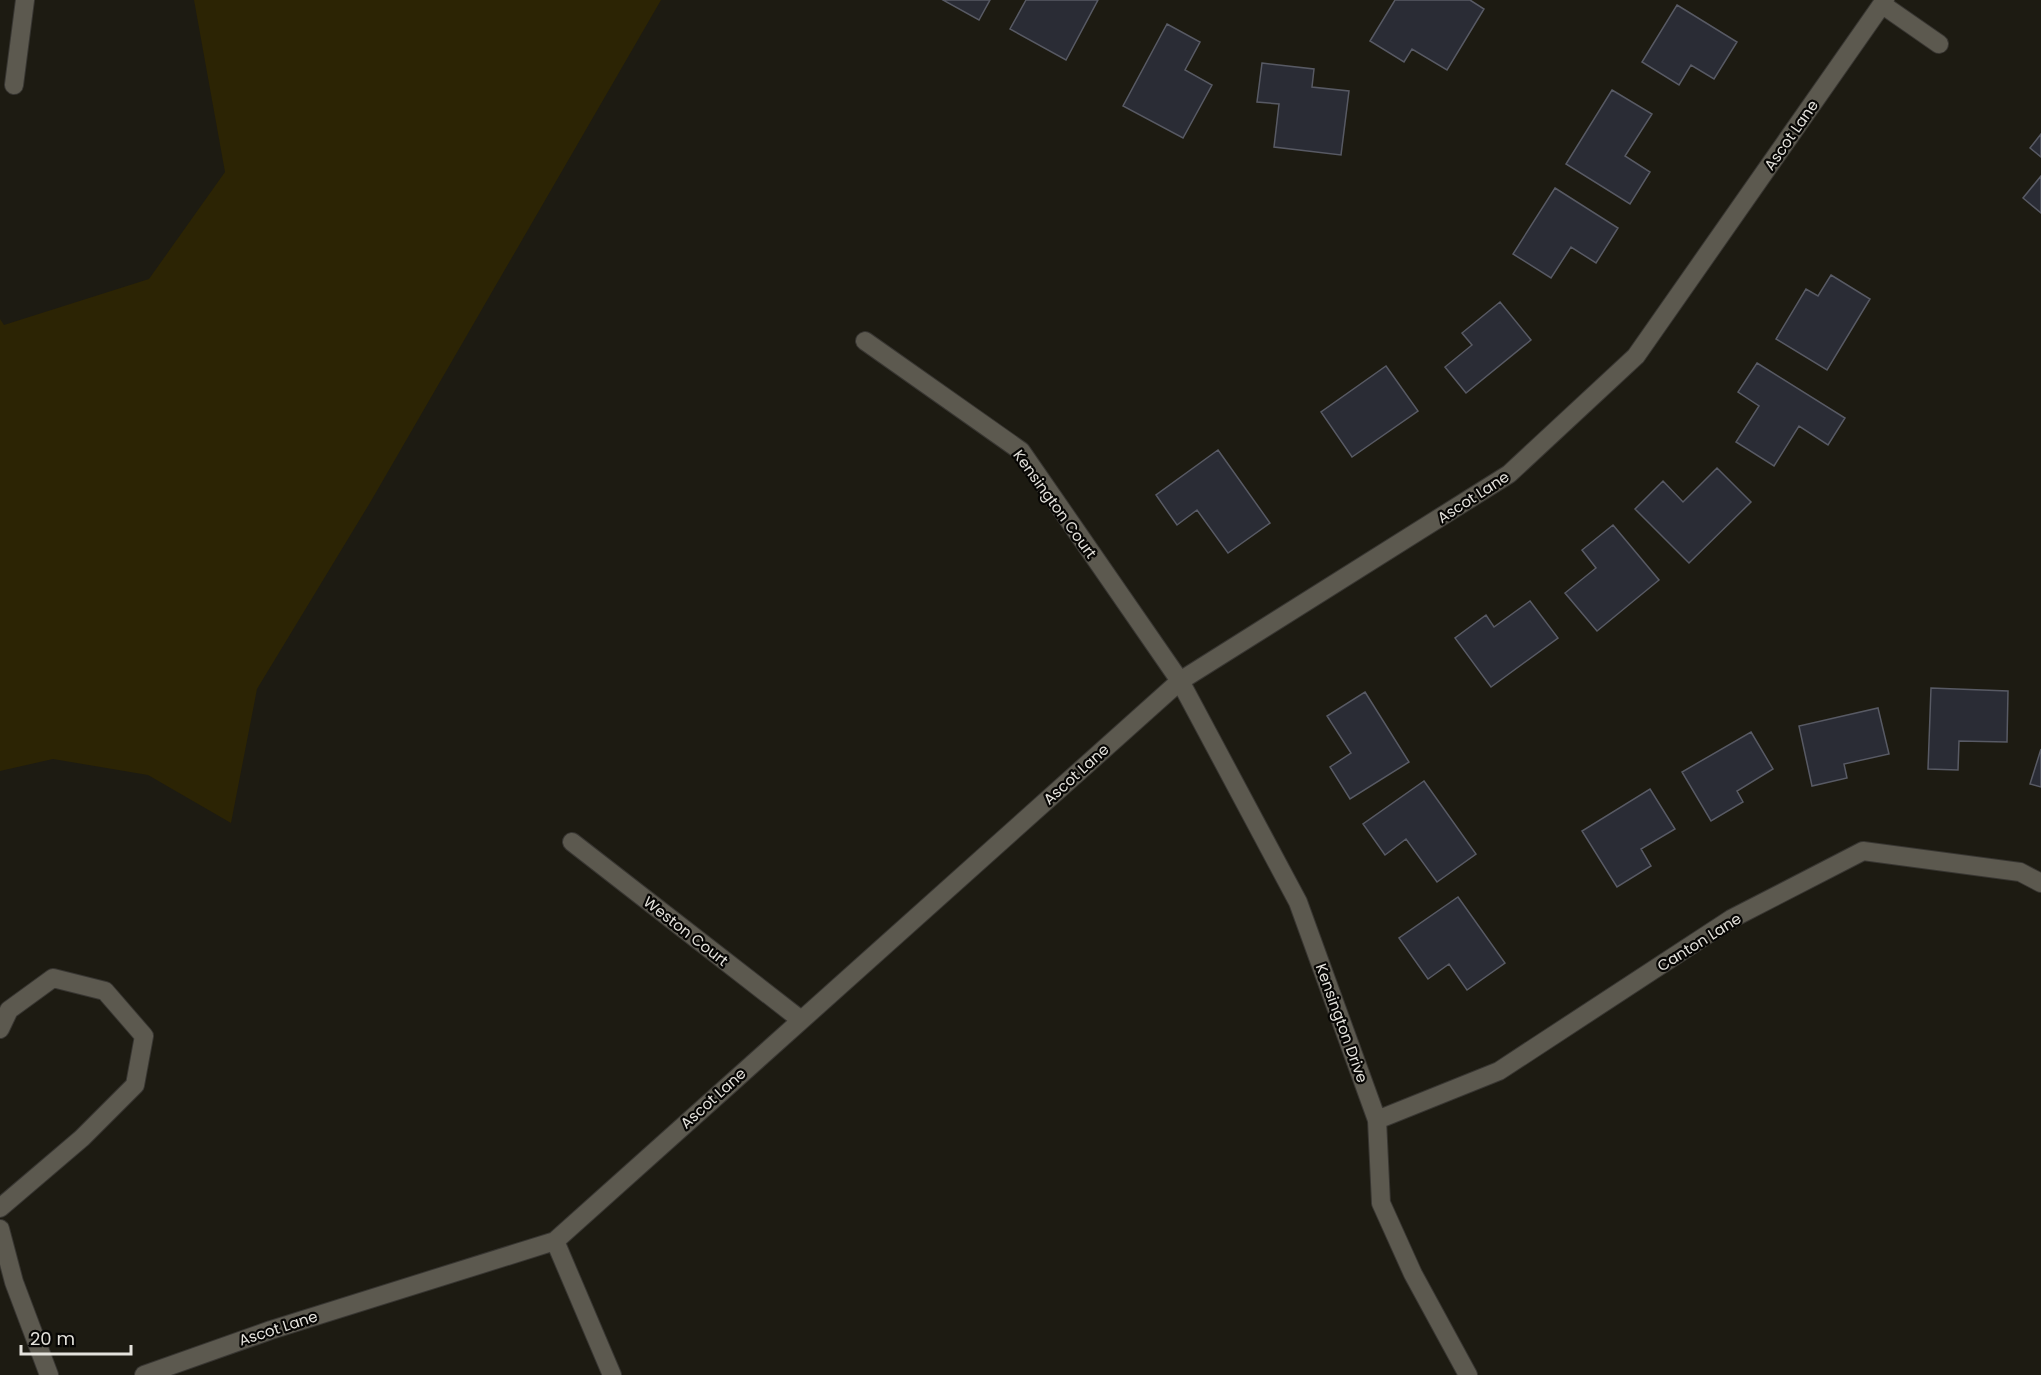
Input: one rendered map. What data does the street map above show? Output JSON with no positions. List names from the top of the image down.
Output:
{
  "streets": {
    "street": [
      "Ascot Lane",
      "Kensington Court",
      "Weston Court",
      "Canton Lane",
      "Kensington Drive"
    ]
  },
  "crossings": [
    ["Ascot Lane", "Kensington Court"],
    ["Ascot Lane", "Weston Court"],
    ["Ascot Lane", "Kensington Drive"],
    ["Kensington Court", "Kensington Drive"],
    ["Canton Lane", "Kensington Drive"]
  ],
  "scale_bar": "20 m"
}
